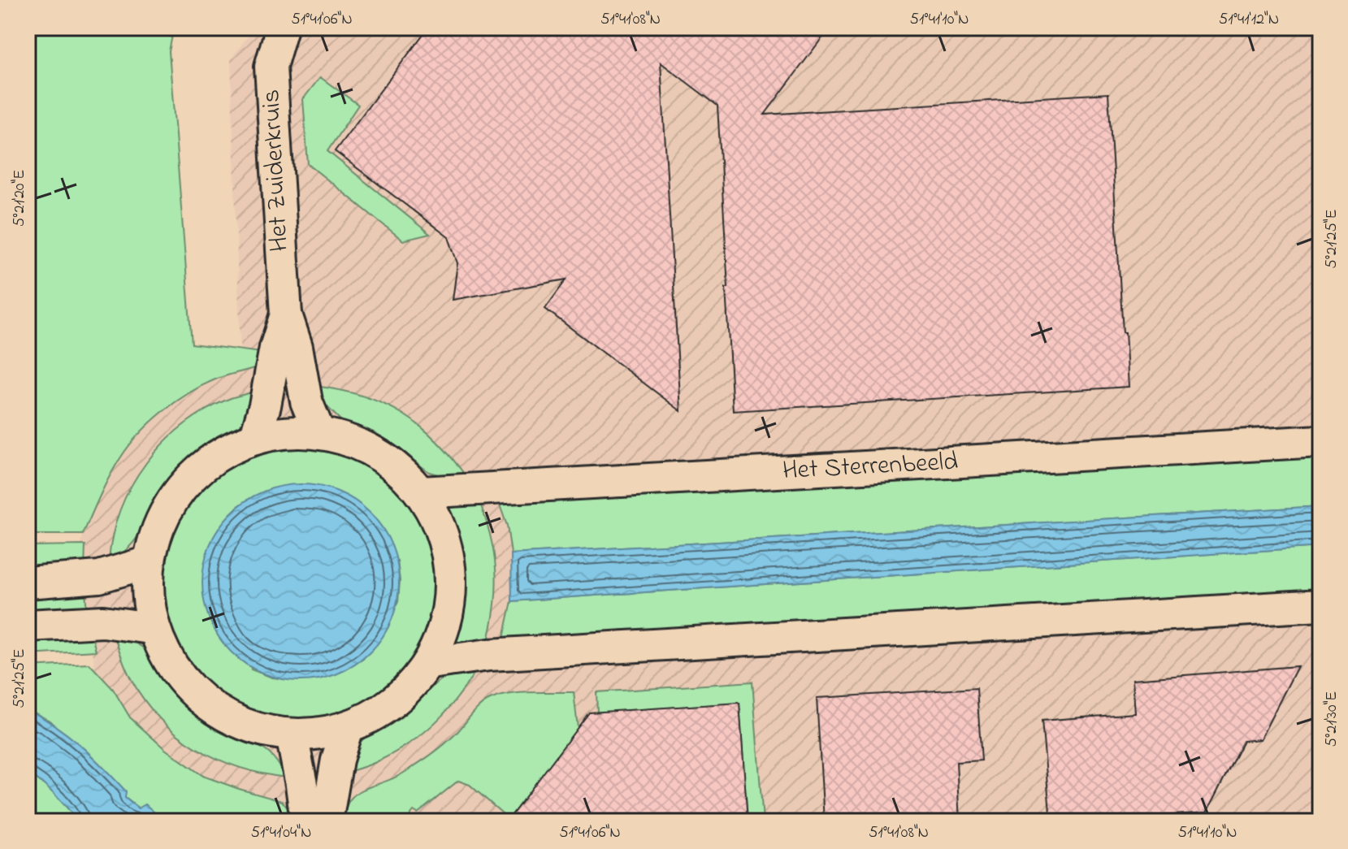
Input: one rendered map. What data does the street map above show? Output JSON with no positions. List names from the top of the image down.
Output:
{
  "streets": {
    "street": ["Het Zuiderkruis", "Het Sterrenbeeld"]
  },
  "coordinates": [
    "51°41'06\"N",
    "51°41'08\"N",
    "51°41'10\"N",
    "51°41'12\"N",
    "5°21'20\"E",
    "5°21'25\"E",
    "5°21'30\"E",
    "51°41'04\"N"
  ]
}
